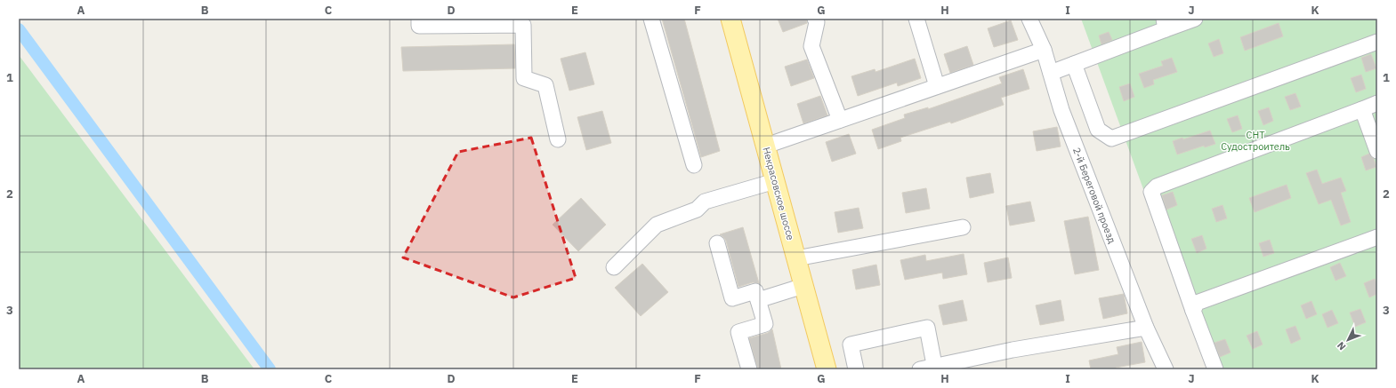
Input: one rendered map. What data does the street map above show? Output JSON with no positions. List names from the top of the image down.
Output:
{
  "streets": {
    "main road": ["Некрасовское шоссе"],
    "street": ["2-й Береговой проезд"]
  },
  "parks": ["СНТ Судостроитель"],
  "north": "bottom left",
  "grid": {
    "columns": [
      "A",
      "B",
      "C",
      "D",
      "E",
      "F",
      "G",
      "H",
      "I",
      "J",
      "K"
    ],
    "rows": ["1", "2", "3"]
  }
}
